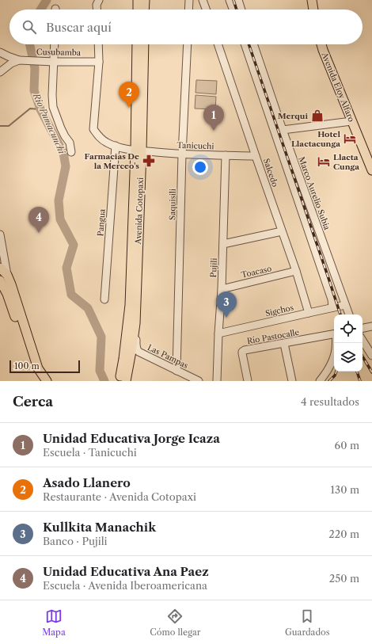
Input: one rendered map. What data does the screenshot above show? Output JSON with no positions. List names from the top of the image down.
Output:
{
  "streets": {
    "main road": ["Avenida Eloy Alfaro", "Avenida Cotopaxi"],
    "street": [
      "Cusubamba",
      "Tanicuchi",
      "Salcedo",
      "Marco Aurelio Subia",
      "Saquisili",
      "Pangua",
      "Pujili",
      "Toacaso",
      "Sigchos",
      "Río Pastocalle",
      "Las Pampas"
    ]
  },
  "crossings": [
    ["Tanicuchi", "Salcedo"],
    ["Tanicuchi", "Saquisili"],
    ["Tanicuchi", "Avenida Cotopaxi"],
    ["Tanicuchi", "Pujili"],
    ["Salcedo", "Toacaso"],
    ["Salcedo", "Sigchos"],
    ["Marco Aurelio Subia", "Sigchos"],
    ["Saquisili", "Las Pampas"],
    ["Avenida Cotopaxi", "Las Pampas"],
    ["Pujili", "Toacaso"],
    ["Pujili", "Sigchos"]
  ],
  "water": ["Rio Pumacunchi"],
  "places": {
    "shop": ["Merqui"],
    "hotel": ["Hotel Llactacunga", "Llacta Cunga"],
    "pharmacy": ["Farmacias De la Merceo's"]
  },
  "scale_bar": "100 m",
  "page": {
    "search": "Buscar aquí",
    "pins": [
      "2",
      "1",
      "4",
      "3"
    ],
    "scale": "100 m",
    "heading": ["Cerca", "4 resultados"],
    "list": [
      {
        "mark": "1",
        "name": "Unidad Educativa Jorge Icaza",
        "note": "Escuela · Tanicuchi",
        "value": "60 m"
      },
      {
        "mark": "2",
        "name": "Asado Llanero",
        "note": "Restaurante · Avenida Cotopaxi",
        "value": "130 m"
      },
      {
        "mark": "3",
        "name": "Kullkita Manachik",
        "note": "Banco · Pujili",
        "value": "220 m"
      },
      {
        "mark": "4",
        "name": "Unidad Educativa Ana Paez",
        "note": "Escuela · Avenida Iberoamericana",
        "value": "250 m"
      }
    ],
    "nav": ["Mapa", "Cómo llegar", "Guardados"]
  }
}
